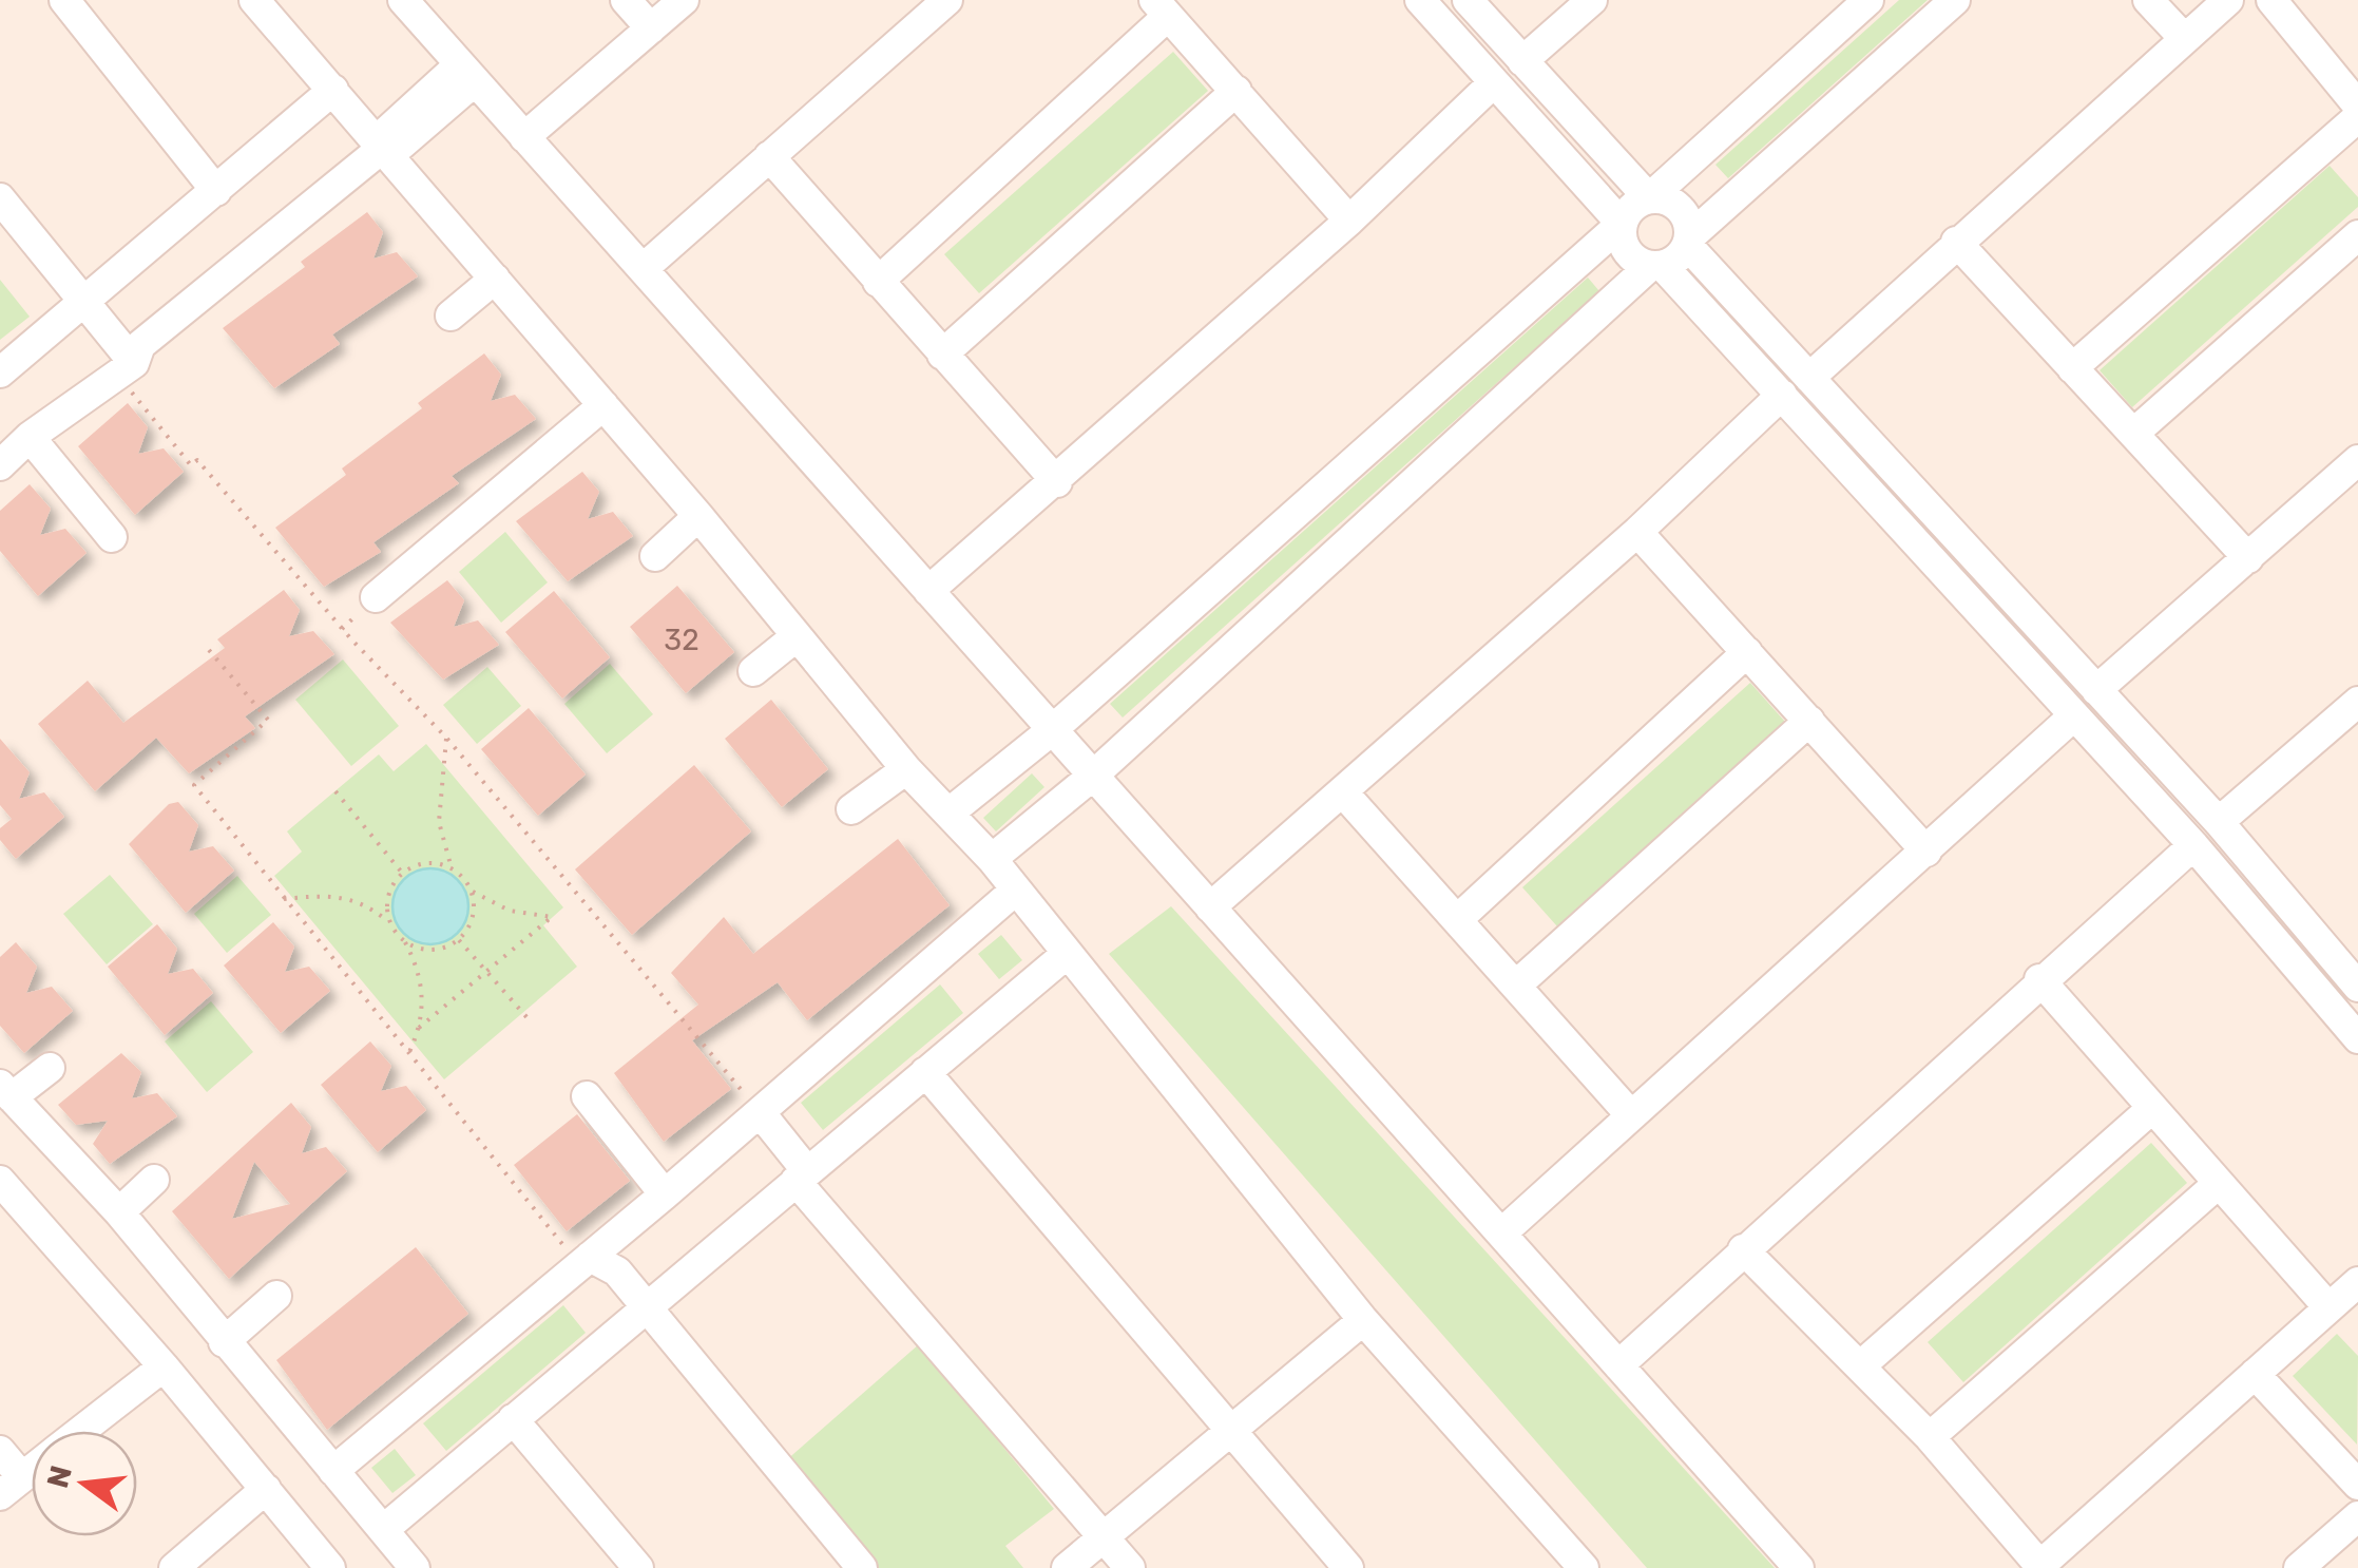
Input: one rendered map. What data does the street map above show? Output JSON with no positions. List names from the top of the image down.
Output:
{
  "house_numbers": ["32"],
  "north": "left"
}
